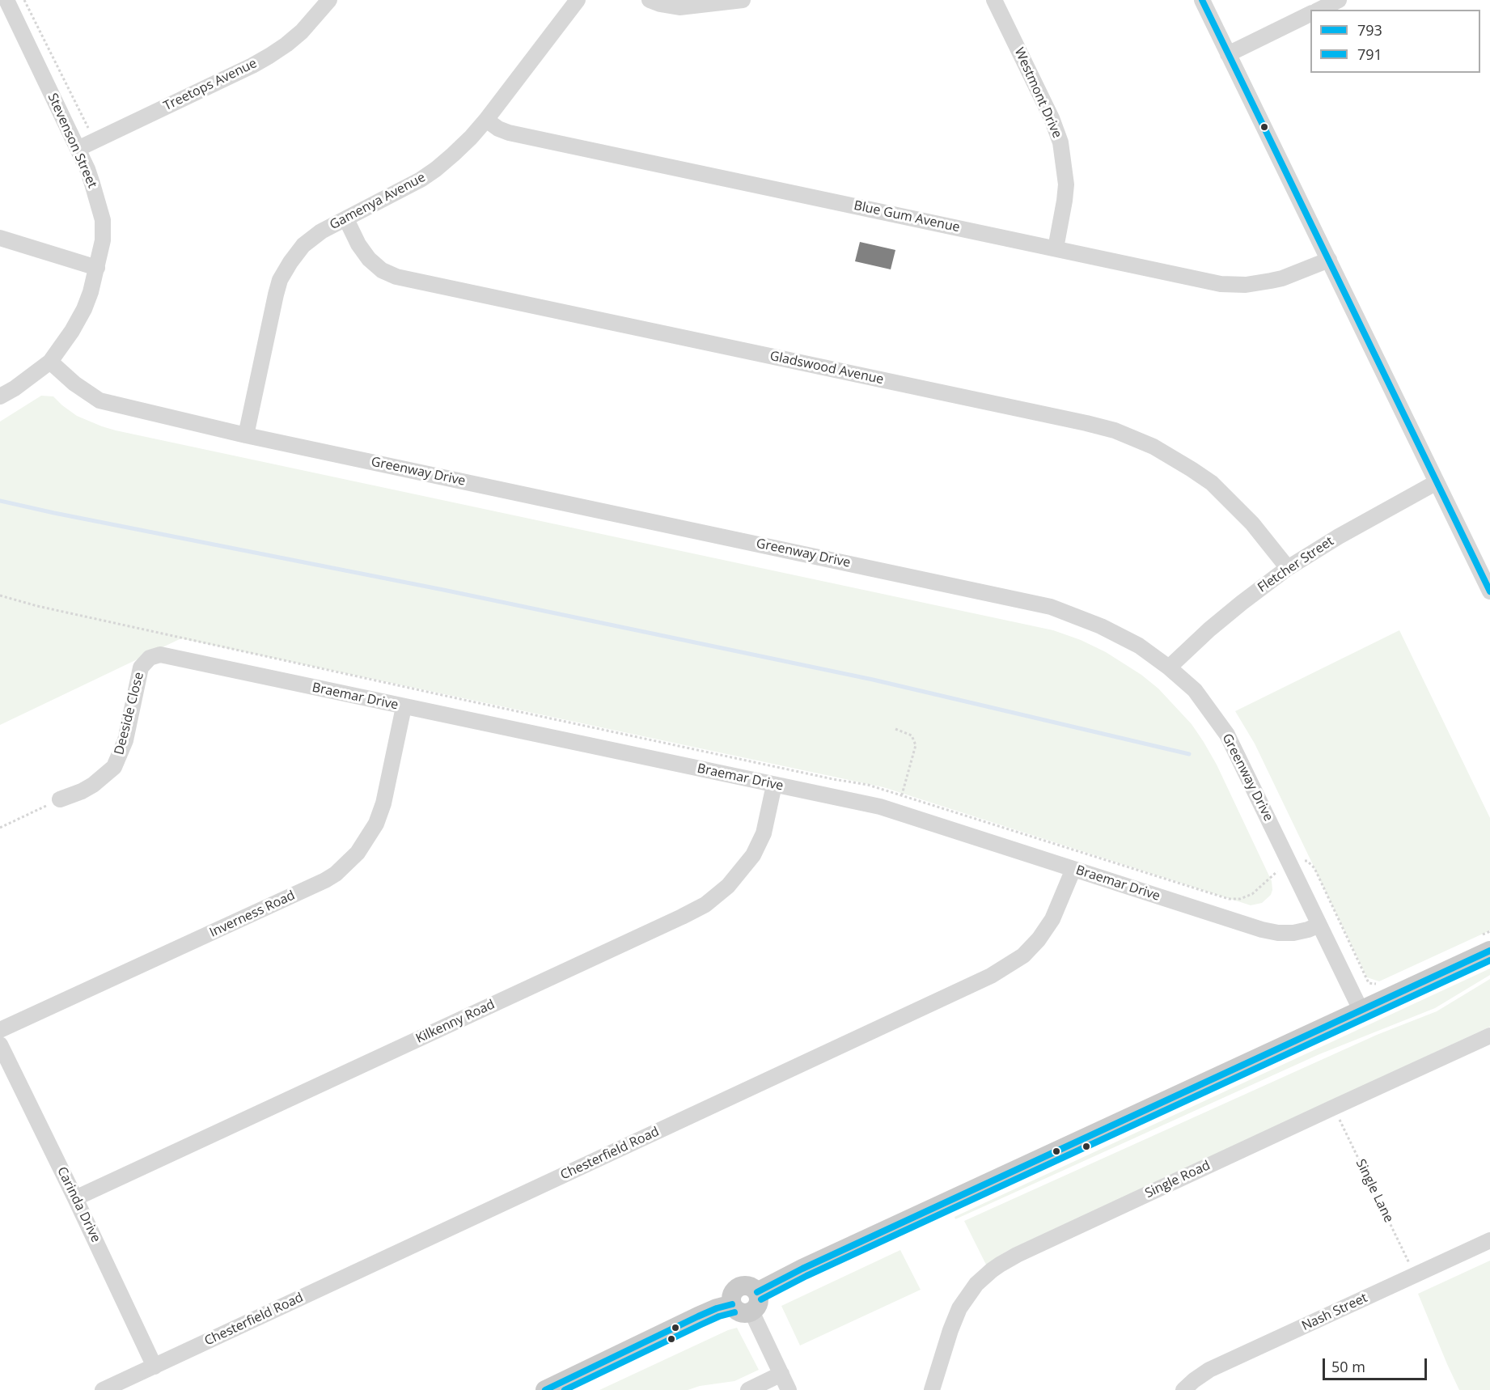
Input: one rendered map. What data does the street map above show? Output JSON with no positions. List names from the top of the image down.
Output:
{
  "streets": {
    "street": [
      "Treetops Avenue",
      "Westmont Drive",
      "Stevenson Street",
      "Gamenya Avenue",
      "Blue Gum Avenue",
      "Gladswood Avenue",
      "Greenway Drive",
      "Fletcher Street",
      "Braemar Drive",
      "Deeside Close",
      "Inverness Road",
      "Kilkenny Road",
      "Chesterfield Road",
      "Single Road",
      "Carinda Drive",
      "Nash Street"
    ],
    "path": ["Single Lane"]
  },
  "crossings": [
    ["Treetops Avenue", "Stevenson Street"],
    ["Westmont Drive", "Blue Gum Avenue"],
    ["Stevenson Street", "Greenway Drive"],
    ["Gamenya Avenue", "Blue Gum Avenue"],
    ["Gamenya Avenue", "Gladswood Avenue"],
    ["Gamenya Avenue", "Greenway Drive"],
    ["Gladswood Avenue", "Fletcher Street"],
    ["Greenway Drive", "Fletcher Street"],
    ["Greenway Drive", "Braemar Drive"],
    ["Braemar Drive", "Deeside Close"],
    ["Braemar Drive", "Inverness Road"],
    ["Braemar Drive", "Kilkenny Road"],
    ["Braemar Drive", "Chesterfield Road"],
    ["Kilkenny Road", "Carinda Drive"],
    ["Chesterfield Road", "Carinda Drive"],
    ["Single Road", "Single Lane"],
    ["Single Lane", "Nash Street"]
  ],
  "lines": ["transit line 793", "transit line 791"],
  "legend": ["793", "791"],
  "scale_bar": "50 m"
}
